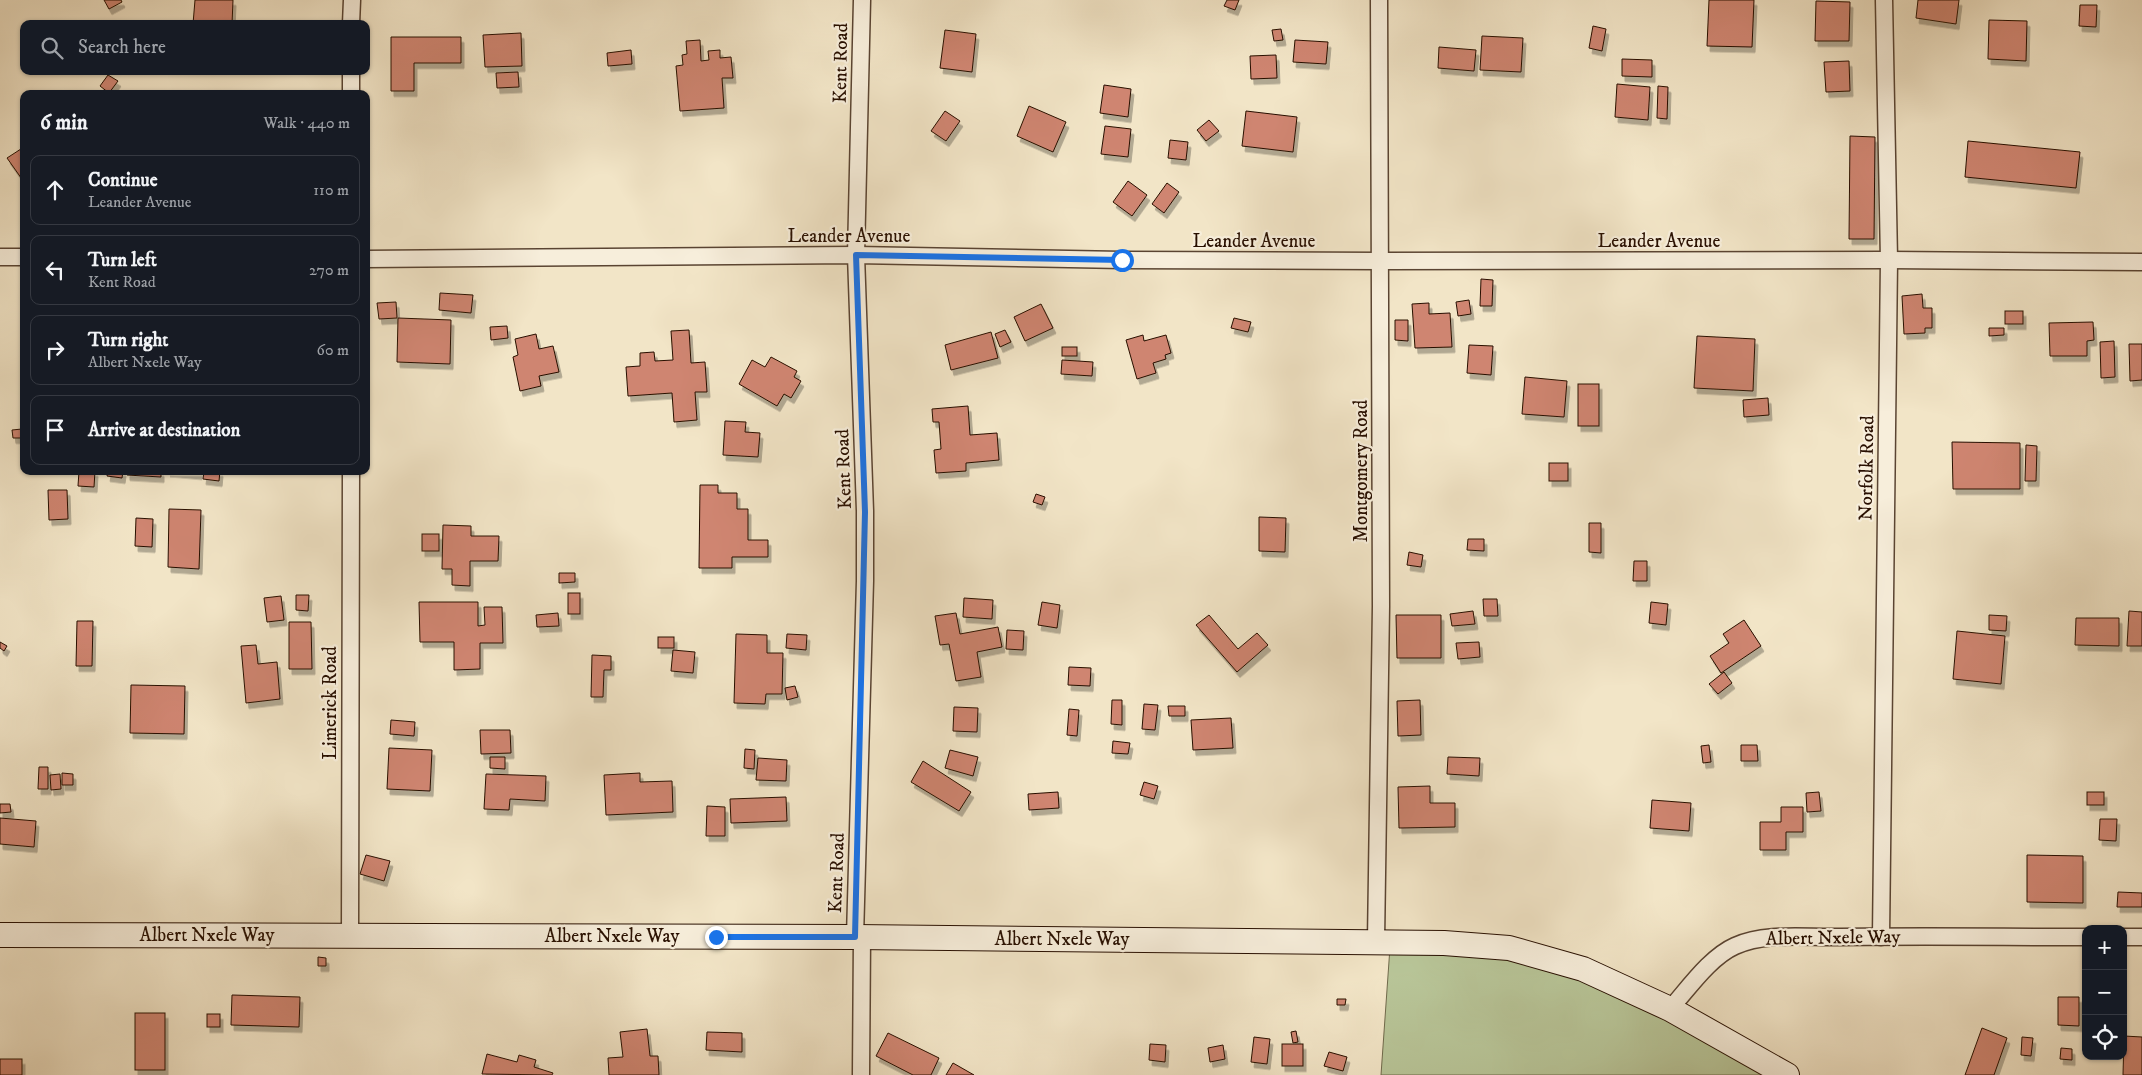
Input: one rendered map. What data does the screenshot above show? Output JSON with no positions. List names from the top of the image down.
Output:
{
  "streets": {
    "main road": ["Albert Nxele Way"],
    "street": [
      "Kent Road",
      "Leander Avenue",
      "Norfolk Road",
      "Montgomery Road",
      "Limerick Road"
    ]
  },
  "crossings": [
    ["Kent Road", "Leander Avenue"],
    ["Kent Road", "Albert Nxele Way"],
    ["Leander Avenue", "Norfolk Road"],
    ["Leander Avenue", "Montgomery Road"],
    ["Norfolk Road", "Albert Nxele Way"],
    ["Montgomery Road", "Albert Nxele Way"],
    ["Limerick Road", "Albert Nxele Way"]
  ],
  "page": {
    "search": "Search here",
    "heading": ["6 min", "Walk · 440 m"],
    "list": [
      ["Continue", "Leander Avenue", "110 m"],
      ["Turn left", "Kent Road", "270 m"],
      ["Turn right", "Albert Nxele Way", "60 m"],
      "Arrive at destination"
    ],
    "map_buttons": ["+", "−"]
  }
}
